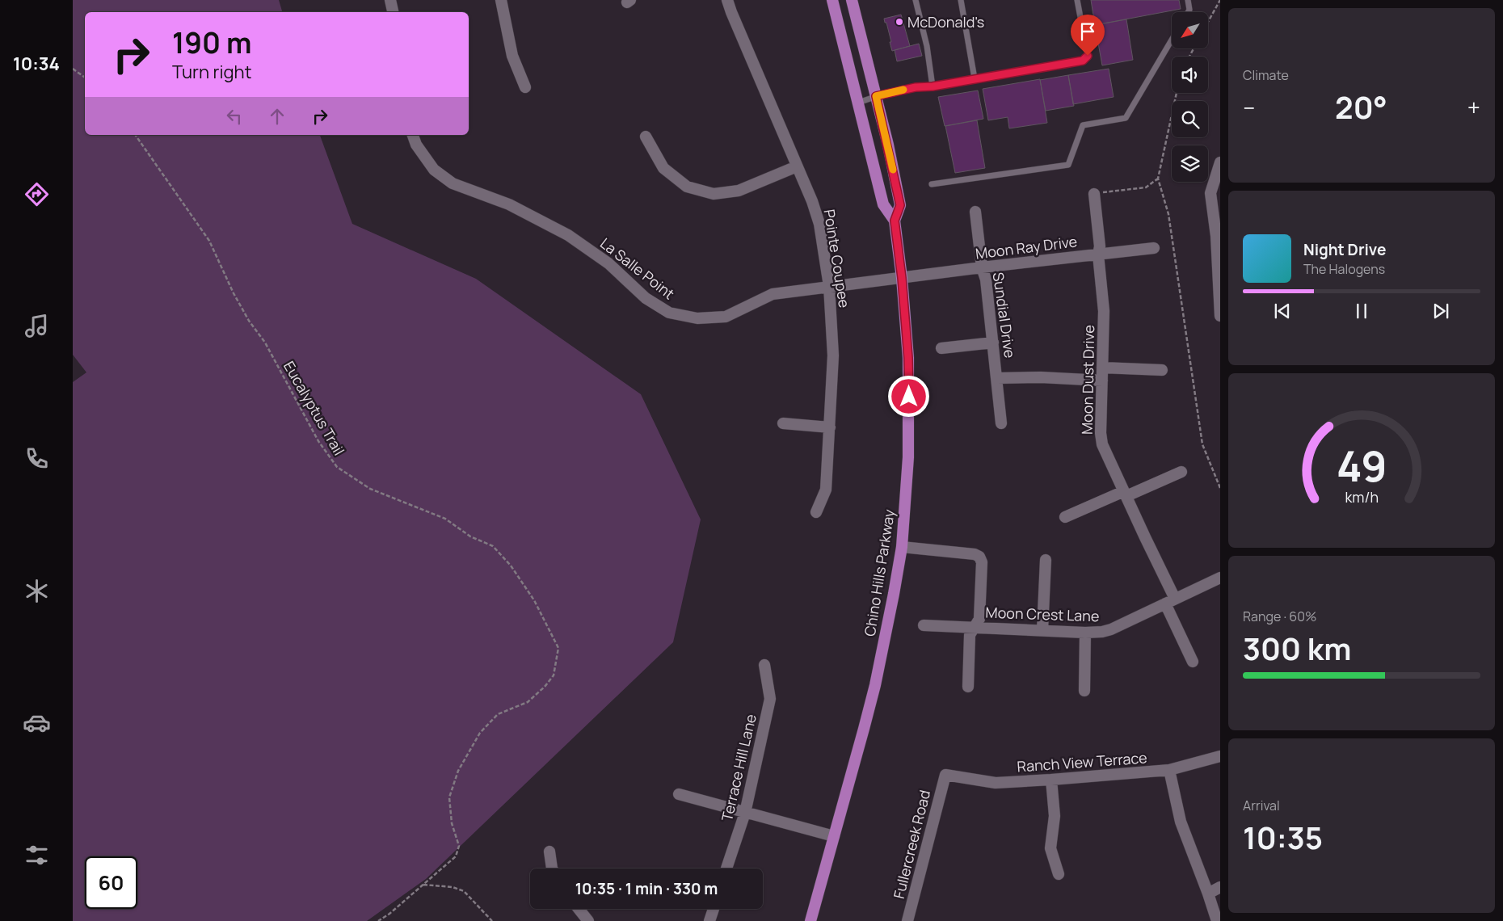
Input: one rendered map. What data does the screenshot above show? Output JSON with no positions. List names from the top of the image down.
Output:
{
  "streets": {
    "main road": ["Chino Hills Parkway"],
    "street": [
      "Moon Ray Drive",
      "Pointe Coupee",
      "La Salle Point",
      "Sundial Drive",
      "Moon Dust Drive",
      "Moon Crest Lane",
      "Ranch View Terrace",
      "Terrace Hill Lane",
      "Fullercreek Road"
    ],
    "path": ["Eucalyptus Trail"]
  },
  "crossings": [
    ["Moon Ray Drive", "La Salle Point"],
    ["Moon Ray Drive", "Sundial Drive"],
    ["Moon Ray Drive", "Moon Dust Drive"],
    ["Moon Ray Drive", "Chino Hills Parkway"],
    ["Pointe Coupee", "La Salle Point"],
    ["La Salle Point", "Chino Hills Parkway"],
    ["Moon Dust Drive", "Moon Crest Lane"],
    ["Ranch View Terrace", "Fullercreek Road"]
  ],
  "places": ["McDonald's"],
  "north": "bottom left",
  "page": {
    "tabs": "10:34",
    "tile": [
      "Climate",
      ["Range · 60%", "300 km"],
      ["Arrival", "10:35"]
    ],
    "turn": ["190 m", "Turn right"],
    "heat": ["−", "20°", "+"],
    "song": ["Night Drive", "The Halogens"],
    "limit": "60",
    "trip": "10:35 · 1 min · 330 m",
    "gauge": ["49", "km/h"]
  }
}
